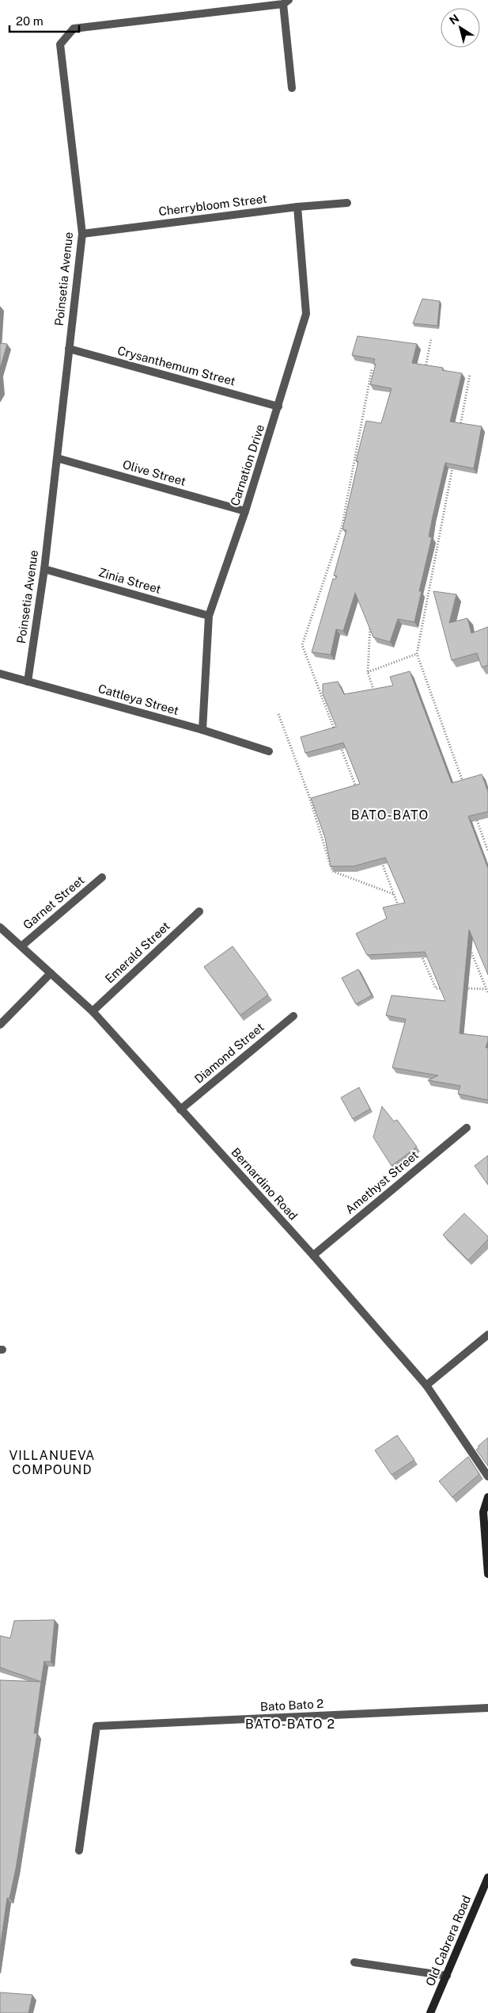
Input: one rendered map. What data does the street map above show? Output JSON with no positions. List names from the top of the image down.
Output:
{
  "streets": {
    "street": [
      "Cherrybloom Street",
      "Poinsetia Avenue",
      "Crysanthemum Street",
      "Carnation Drive",
      "Olive Street",
      "Zinia Street",
      "Cattleya Street",
      "Garnet Street",
      "Emerald Street",
      "Diamond Street",
      "Amethyst Street",
      "Bernardino Road",
      "Bato Bato 2",
      "Old Cabrera Road"
    ]
  },
  "crossings": [
    ["Cherrybloom Street", "Poinsetia Avenue"],
    ["Cherrybloom Street", "Carnation Drive"],
    ["Poinsetia Avenue", "Crysanthemum Street"],
    ["Poinsetia Avenue", "Olive Street"],
    ["Poinsetia Avenue", "Zinia Street"],
    ["Poinsetia Avenue", "Cattleya Street"],
    ["Crysanthemum Street", "Carnation Drive"],
    ["Carnation Drive", "Olive Street"],
    ["Carnation Drive", "Zinia Street"],
    ["Carnation Drive", "Cattleya Street"],
    ["Garnet Street", "Bernardino Road"],
    ["Emerald Street", "Bernardino Road"],
    ["Diamond Street", "Bernardino Road"],
    ["Amethyst Street", "Bernardino Road"]
  ],
  "districts": ["BATO-BATO", "VILLANUEVA COMPOUND", "BATO-BATO 2"],
  "scale_bar": "20 m",
  "north": "top left"
}
